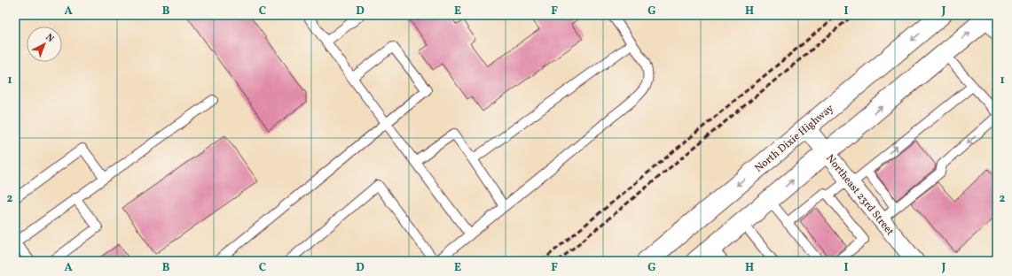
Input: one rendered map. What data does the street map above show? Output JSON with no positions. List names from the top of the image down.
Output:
{
  "streets": {
    "main road": ["North Dixie Highway"],
    "street": ["Northeast 23rd Street"]
  },
  "crossings": [
    ["North Dixie Highway", "Northeast 23rd Street"]
  ],
  "north": "top right",
  "grid": {
    "columns": [
      "A",
      "B",
      "C",
      "D",
      "E",
      "F",
      "G",
      "H",
      "I",
      "J"
    ],
    "rows": ["1", "2"]
  }
}
